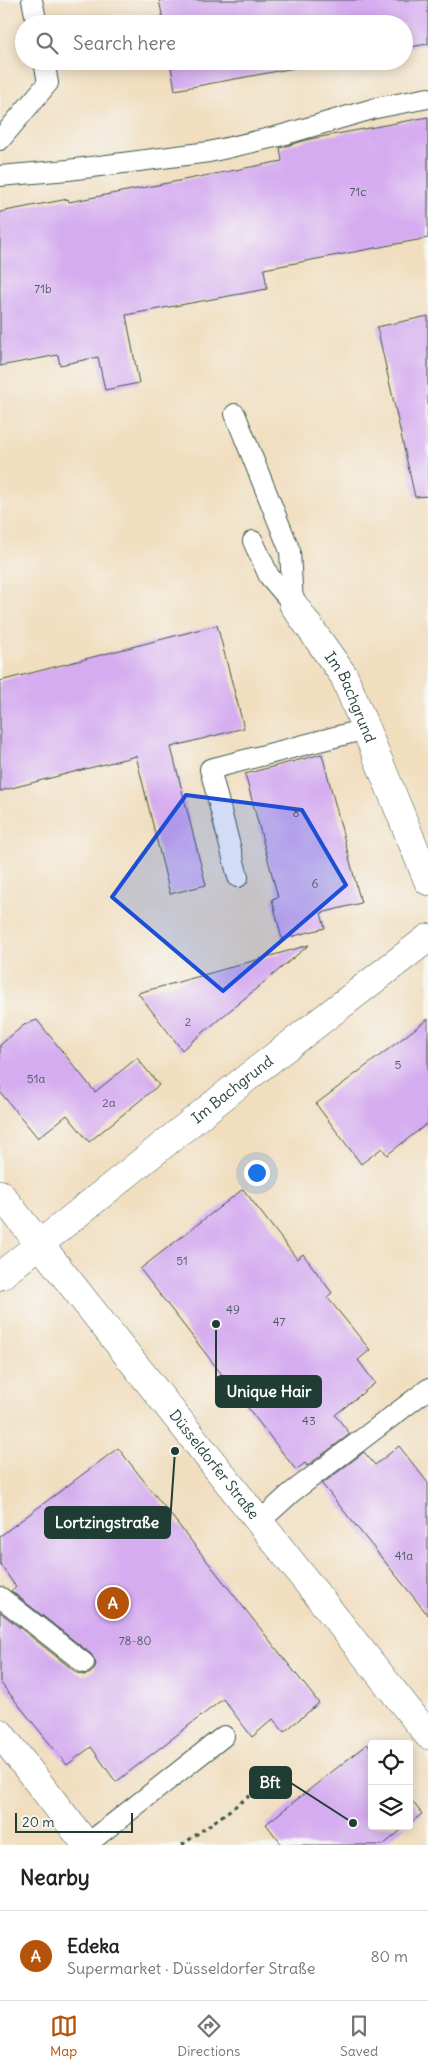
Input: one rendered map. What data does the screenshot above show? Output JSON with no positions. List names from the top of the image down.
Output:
{
  "streets": {
    "street": ["Im Bachgrund", "Düsseldorfer Straße"]
  },
  "crossings": [
    ["Im Bachgrund", "Düsseldorfer Straße"]
  ],
  "places": ["Unique Hair", "Lortzingstraße", "Bft"],
  "house_numbers": [
    "71c",
    "71b",
    "8",
    "6",
    "2",
    "5",
    "51a",
    "2a",
    "51",
    "49",
    "47",
    "43",
    "41a",
    "78-80"
  ],
  "scale_bar": "20 m",
  "page": {
    "search": "Search here",
    "pins": "A",
    "scale": "20 m",
    "heading": "Nearby",
    "list": [
      {
        "mark": "A",
        "name": "Edeka",
        "note": "Supermarket · Düsseldorfer Straße",
        "value": "80 m"
      }
    ],
    "nav": ["Map", "Directions", "Saved"]
  }
}
